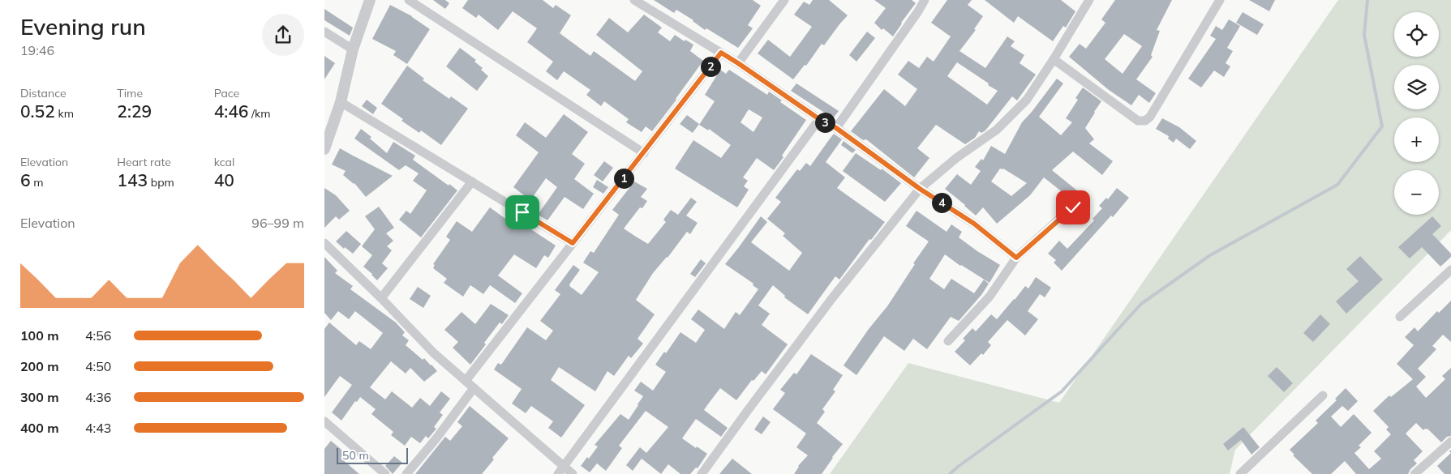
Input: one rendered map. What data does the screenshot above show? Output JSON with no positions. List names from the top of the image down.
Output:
{
  "scale_bar": "50 m",
  "page": {
    "heading": ["Evening run", "19:46"],
    "map_buttons": ["+", "−"],
    "pins": [
      "2",
      "3",
      "1",
      "4"
    ],
    "stats": [
      ["Distance", "0.52 km"],
      ["Time", "2:29"],
      ["Pace", "4:46 /km"],
      ["Elevation", "6 m"],
      ["Heart rate", "143 bpm"],
      ["kcal", "40"]
    ],
    "chart": ["Elevation", "96–99 m"],
    "list": [
      {
        "name": "100 m",
        "note": "4:56"
      },
      {
        "name": "200 m",
        "note": "4:50"
      },
      {
        "name": "300 m",
        "note": "4:36"
      },
      {
        "name": "400 m",
        "note": "4:43"
      }
    ],
    "scale": "50 m"
  }
}
